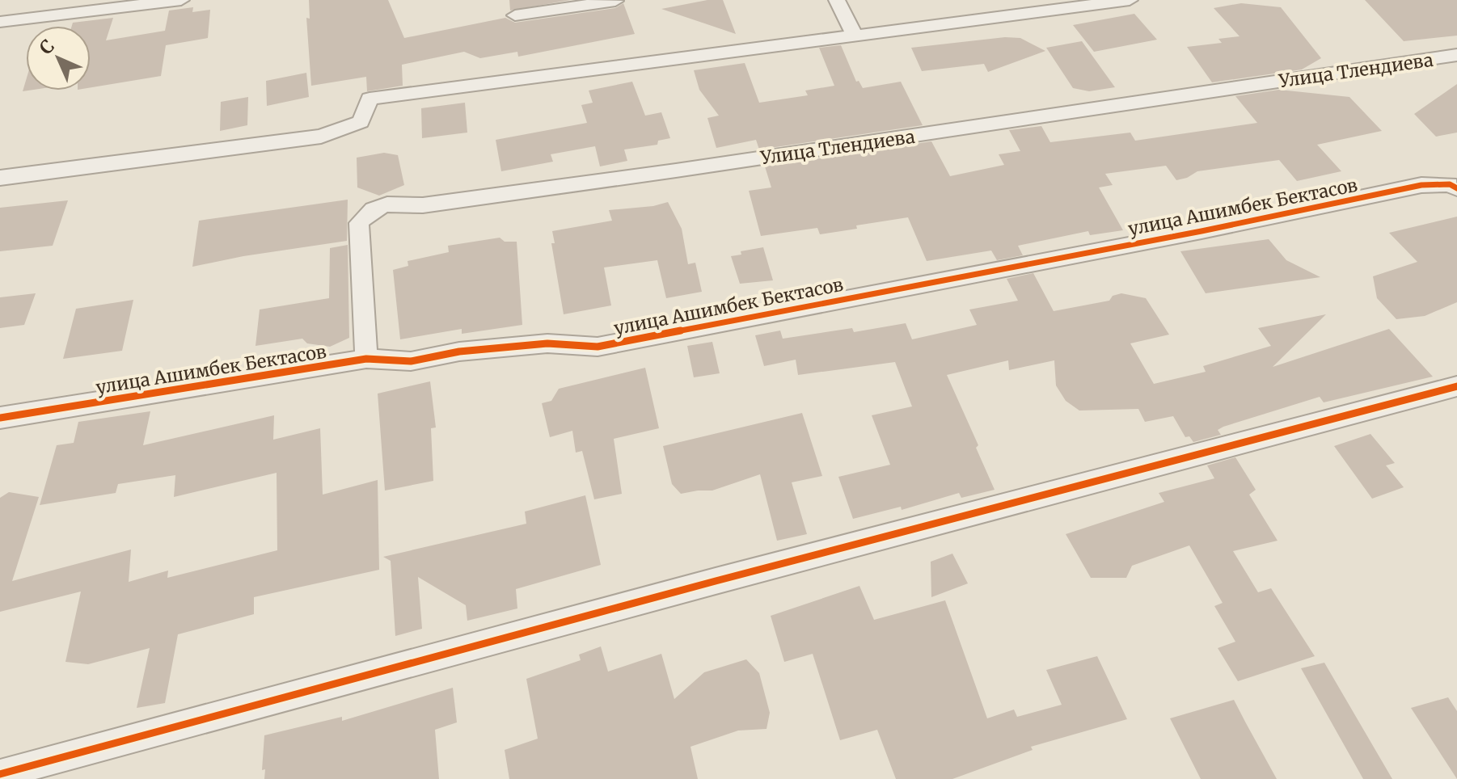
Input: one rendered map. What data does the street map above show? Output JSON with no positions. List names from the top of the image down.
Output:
{
  "streets": {
    "street": ["Улица Тлендиева", "улица Ашимбек Бектасов"]
  },
  "crossings": [
    ["Улица Тлендиева", "улица Ашимбек Бектасов"]
  ],
  "north": "top left"
}
